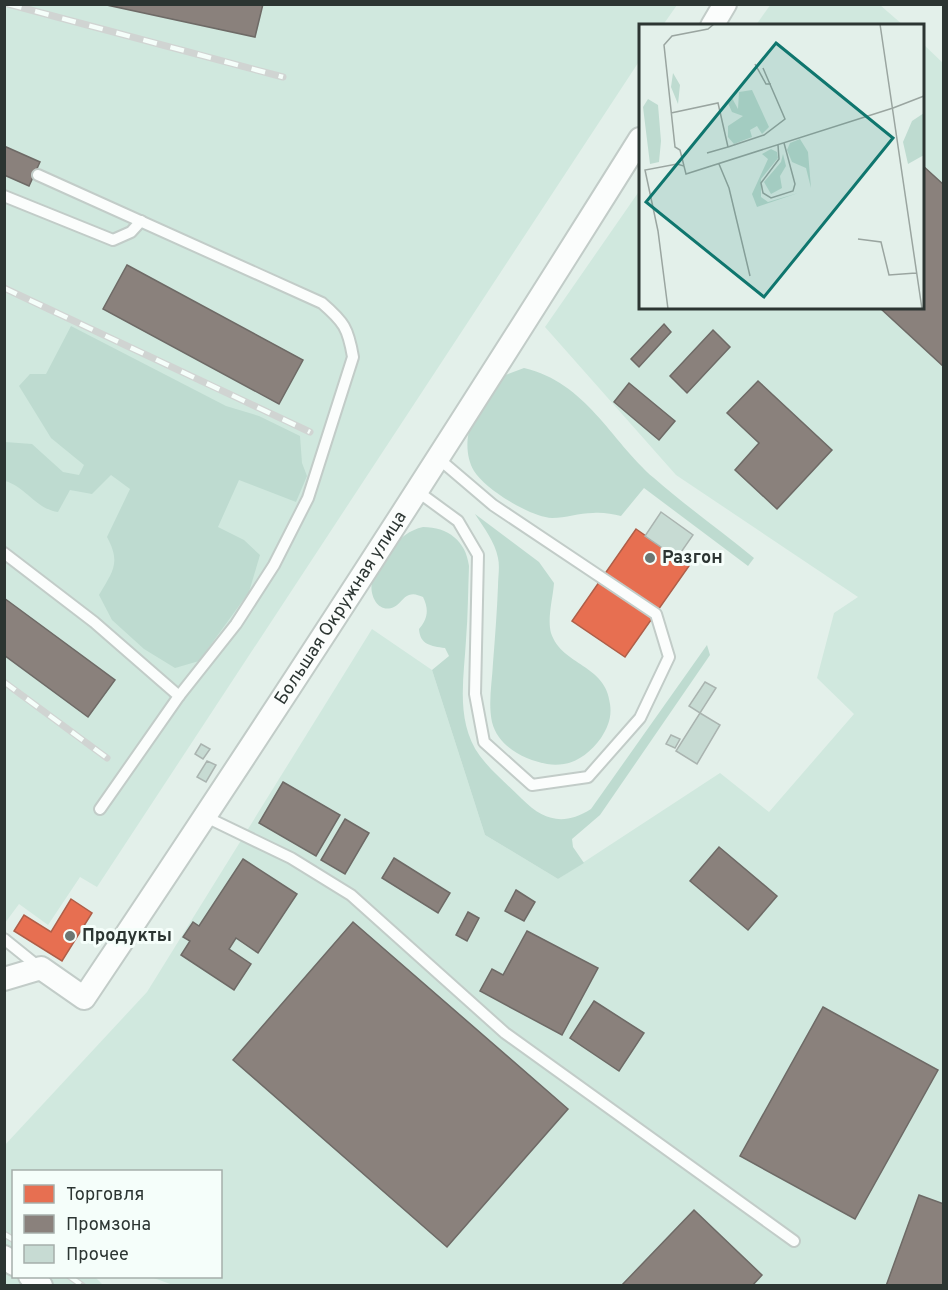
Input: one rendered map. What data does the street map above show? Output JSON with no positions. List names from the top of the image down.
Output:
{
  "streets": {
    "street": ["Большая Окружная улица"]
  },
  "places": ["Разгон", "Продукты"],
  "legend": ["Торговля", "Промзона", "Прочее"]
}
